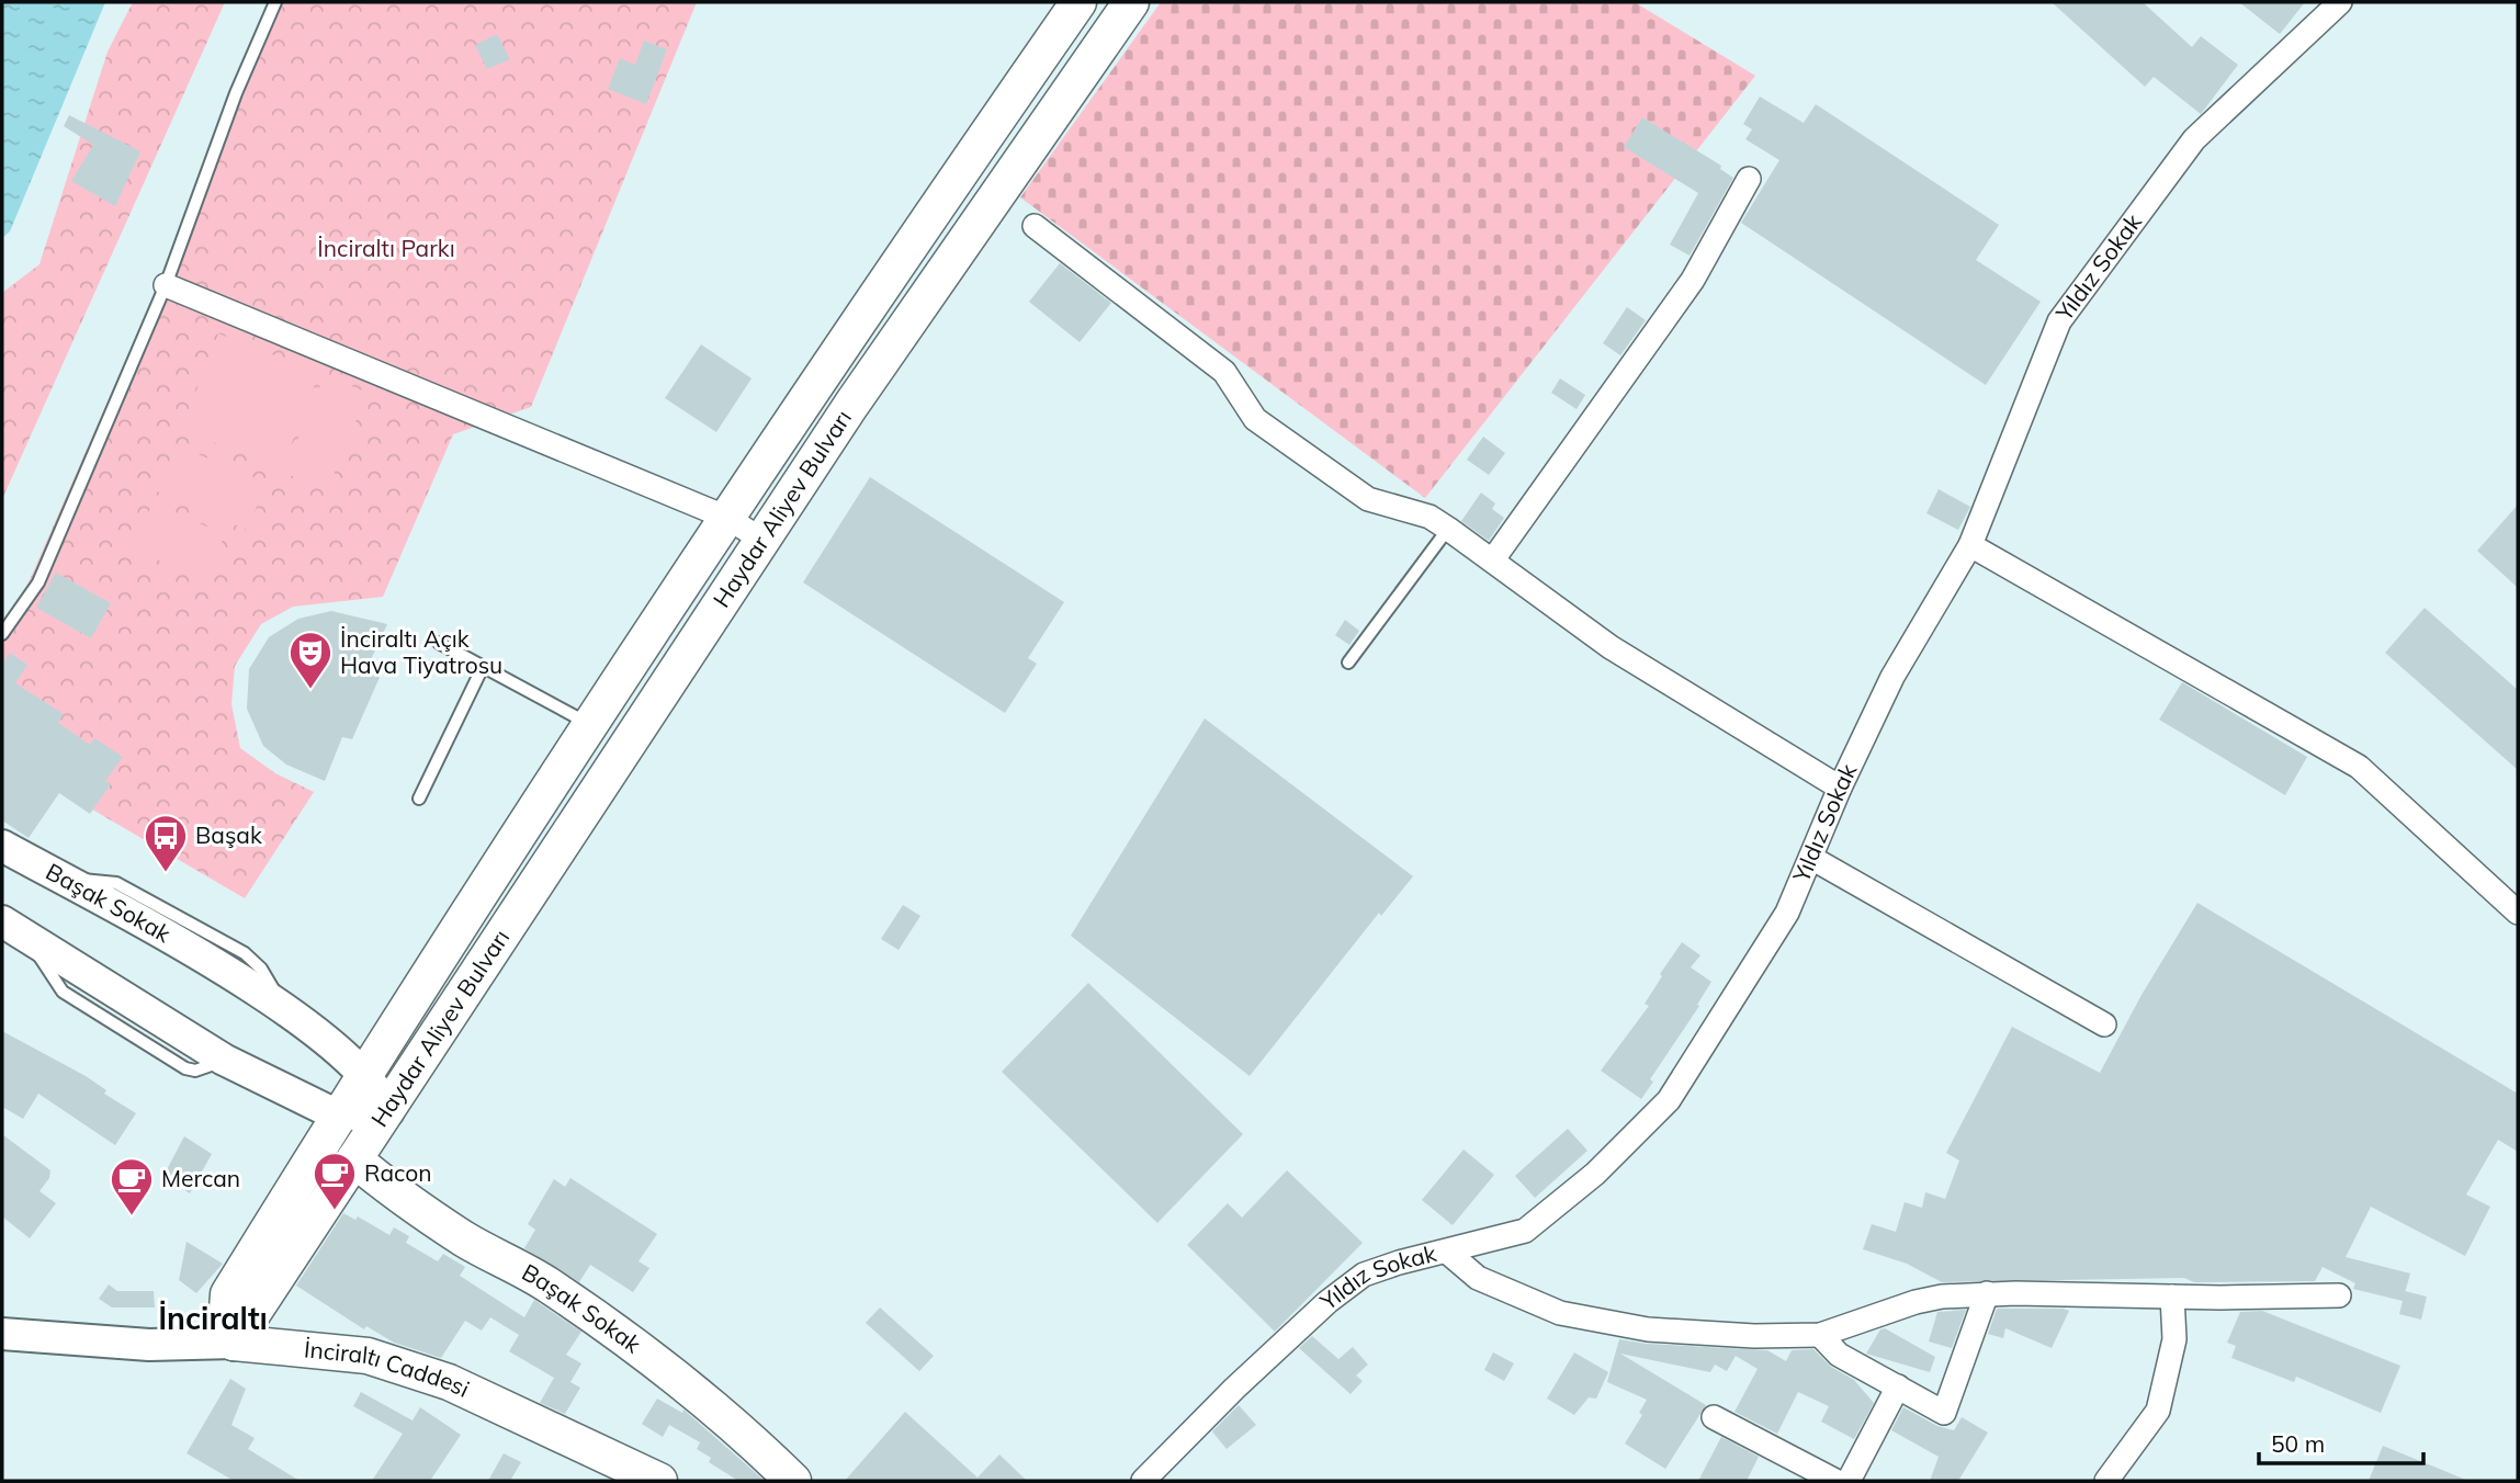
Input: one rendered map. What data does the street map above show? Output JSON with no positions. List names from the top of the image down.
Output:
{
  "streets": {
    "main road": ["Haydar Aliyev Bulvarı", "Başak Sokak", "İnciraltı Caddesi"],
    "street": ["Yıldız Sokak"]
  },
  "crossings": [
    ["Haydar Aliyev Bulvarı", "Başak Sokak"],
    ["Haydar Aliyev Bulvarı", "İnciraltı Caddesi"]
  ],
  "districts": ["İnciraltı"],
  "parks": ["İnciraltı Parkı"],
  "places": {
    "theatre": ["İnciraltı Açık Hava Tiyatrosu"],
    "bus stop": ["Başak"],
    "cafe": ["Racon", "Mercan"]
  },
  "scale_bar": "50 m"
}
